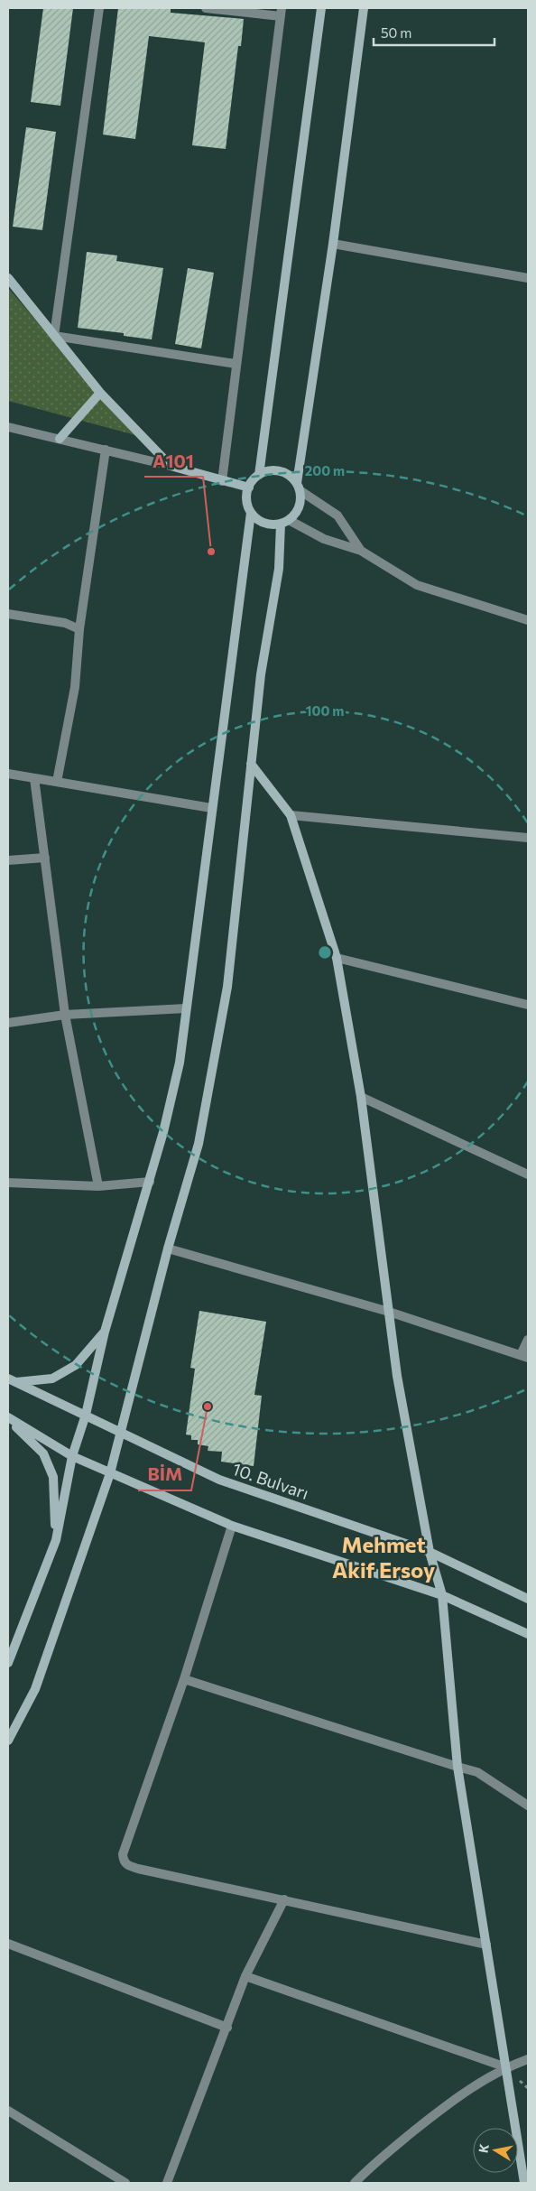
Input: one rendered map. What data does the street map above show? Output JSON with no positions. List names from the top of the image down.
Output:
{
  "streets": {
    "main road": ["10. Bulvarı"]
  },
  "districts": ["Mehmet Akif Ersoy"],
  "places": ["A101", "BİM"],
  "scale_bar": "50 m",
  "north": "left",
  "rings": ["200 m", "100 m"]
}
